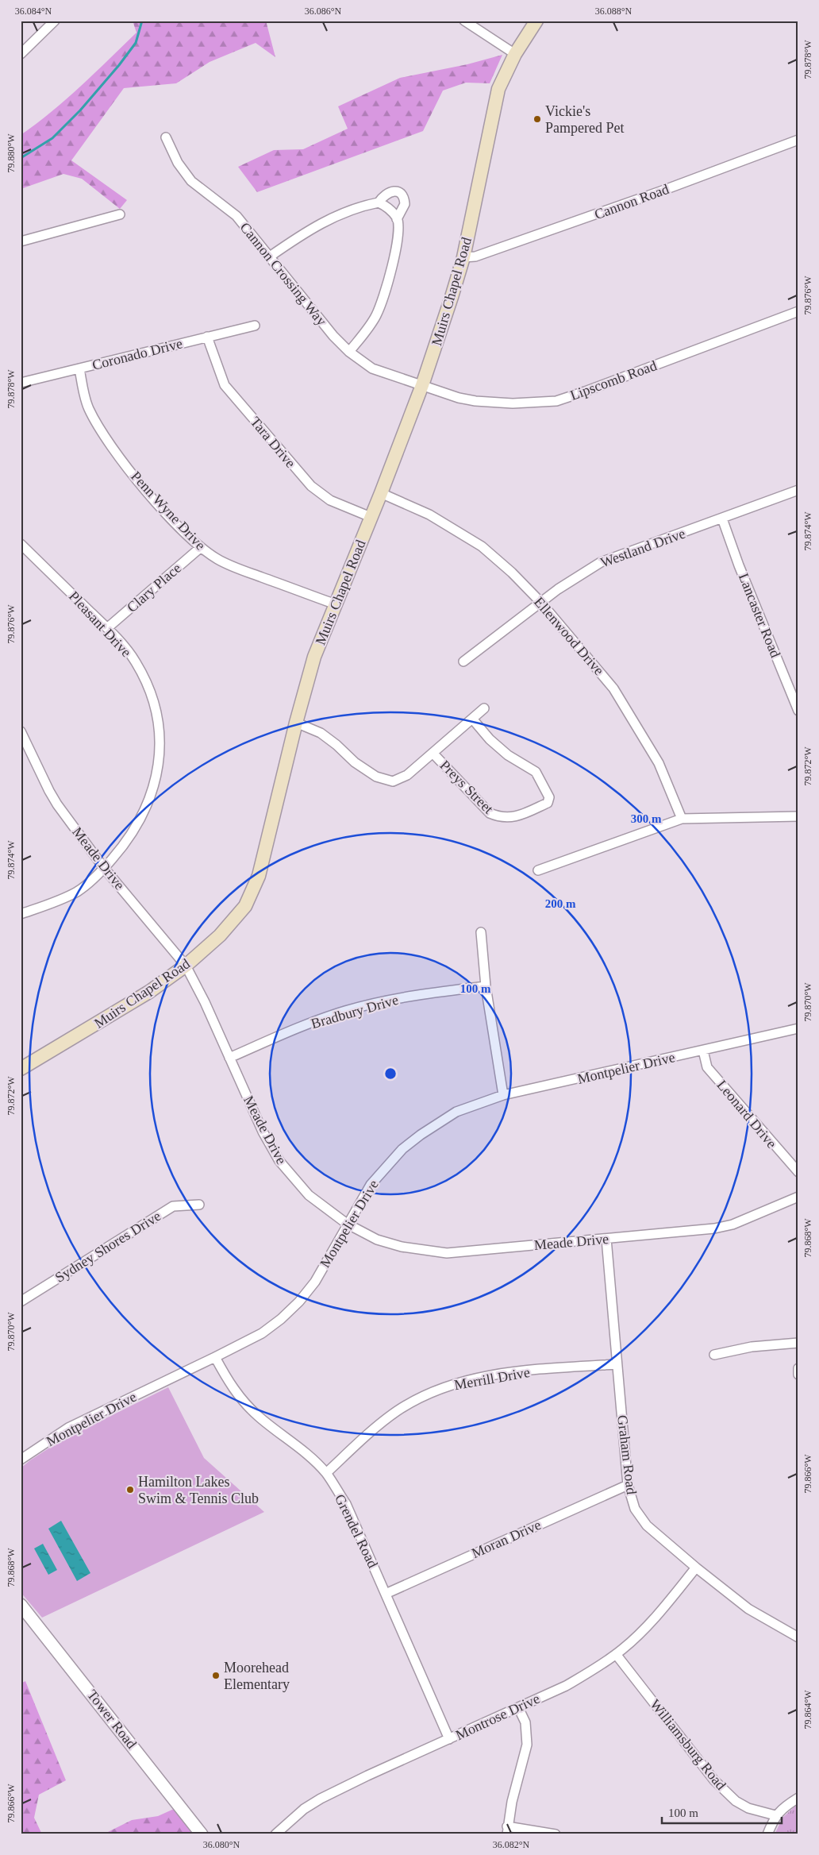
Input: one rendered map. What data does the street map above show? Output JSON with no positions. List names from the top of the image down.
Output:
{
  "streets": {
    "main road": ["Muirs Chapel Road"],
    "street": [
      "Cannon Road",
      "Cannon Crossing Way",
      "Coronado Drive",
      "Lipscomb Road",
      "Tara Drive",
      "Penn Wyne Drive",
      "Westland Drive",
      "Clary Place",
      "Lancaster Road",
      "Pleasant Drive",
      "Ellenwood Drive",
      "Preys Street",
      "Meade Drive",
      "Bradbury Drive",
      "Montpelier Drive",
      "Leonard Drive",
      "Sydney Shores Drive",
      "Merrill Drive",
      "Graham Road",
      "Grendel Road",
      "Moran Drive",
      "Montrose Drive",
      "Tower Road",
      "Williamsburg Road"
    ]
  },
  "crossings": [
    ["Cannon Road", "Muirs Chapel Road"],
    ["Cannon Crossing Way", "Muirs Chapel Road"],
    ["Cannon Crossing Way", "Lipscomb Road"],
    ["Muirs Chapel Road", "Lipscomb Road"],
    ["Muirs Chapel Road", "Tara Drive"],
    ["Muirs Chapel Road", "Penn Wyne Drive"],
    ["Muirs Chapel Road", "Ellenwood Drive"],
    ["Muirs Chapel Road", "Preys Street"],
    ["Muirs Chapel Road", "Meade Drive"],
    ["Coronado Drive", "Tara Drive"],
    ["Coronado Drive", "Penn Wyne Drive"],
    ["Penn Wyne Drive", "Clary Place"],
    ["Westland Drive", "Lancaster Road"],
    ["Westland Drive", "Ellenwood Drive"],
    ["Clary Place", "Pleasant Drive"],
    ["Pleasant Drive", "Meade Drive"],
    ["Meade Drive", "Bradbury Drive"],
    ["Meade Drive", "Montpelier Drive"],
    ["Meade Drive", "Graham Road"],
    ["Montpelier Drive", "Leonard Drive"],
    ["Montpelier Drive", "Grendel Road"],
    ["Merrill Drive", "Graham Road"],
    ["Merrill Drive", "Grendel Road"],
    ["Graham Road", "Moran Drive"],
    ["Graham Road", "Montrose Drive"],
    ["Grendel Road", "Moran Drive"],
    ["Grendel Road", "Montrose Drive"],
    ["Montrose Drive", "Williamsburg Road"]
  ],
  "places": ["Vickie's Pampered Pet", "Hamilton Lakes Swim & Tennis Club", "Moorehead Elementary"],
  "scale_bar": "100 m",
  "coordinates": [
    "36.084°N",
    "36.086°N",
    "36.088°N",
    "79.878°W",
    "79.880°W",
    "79.876°W",
    "79.874°W",
    "79.872°W",
    "79.870°W",
    "79.868°W",
    "79.866°W",
    "79.864°W",
    "36.080°N",
    "36.082°N"
  ],
  "rings": ["300 m", "200 m", "100 m"]
}
